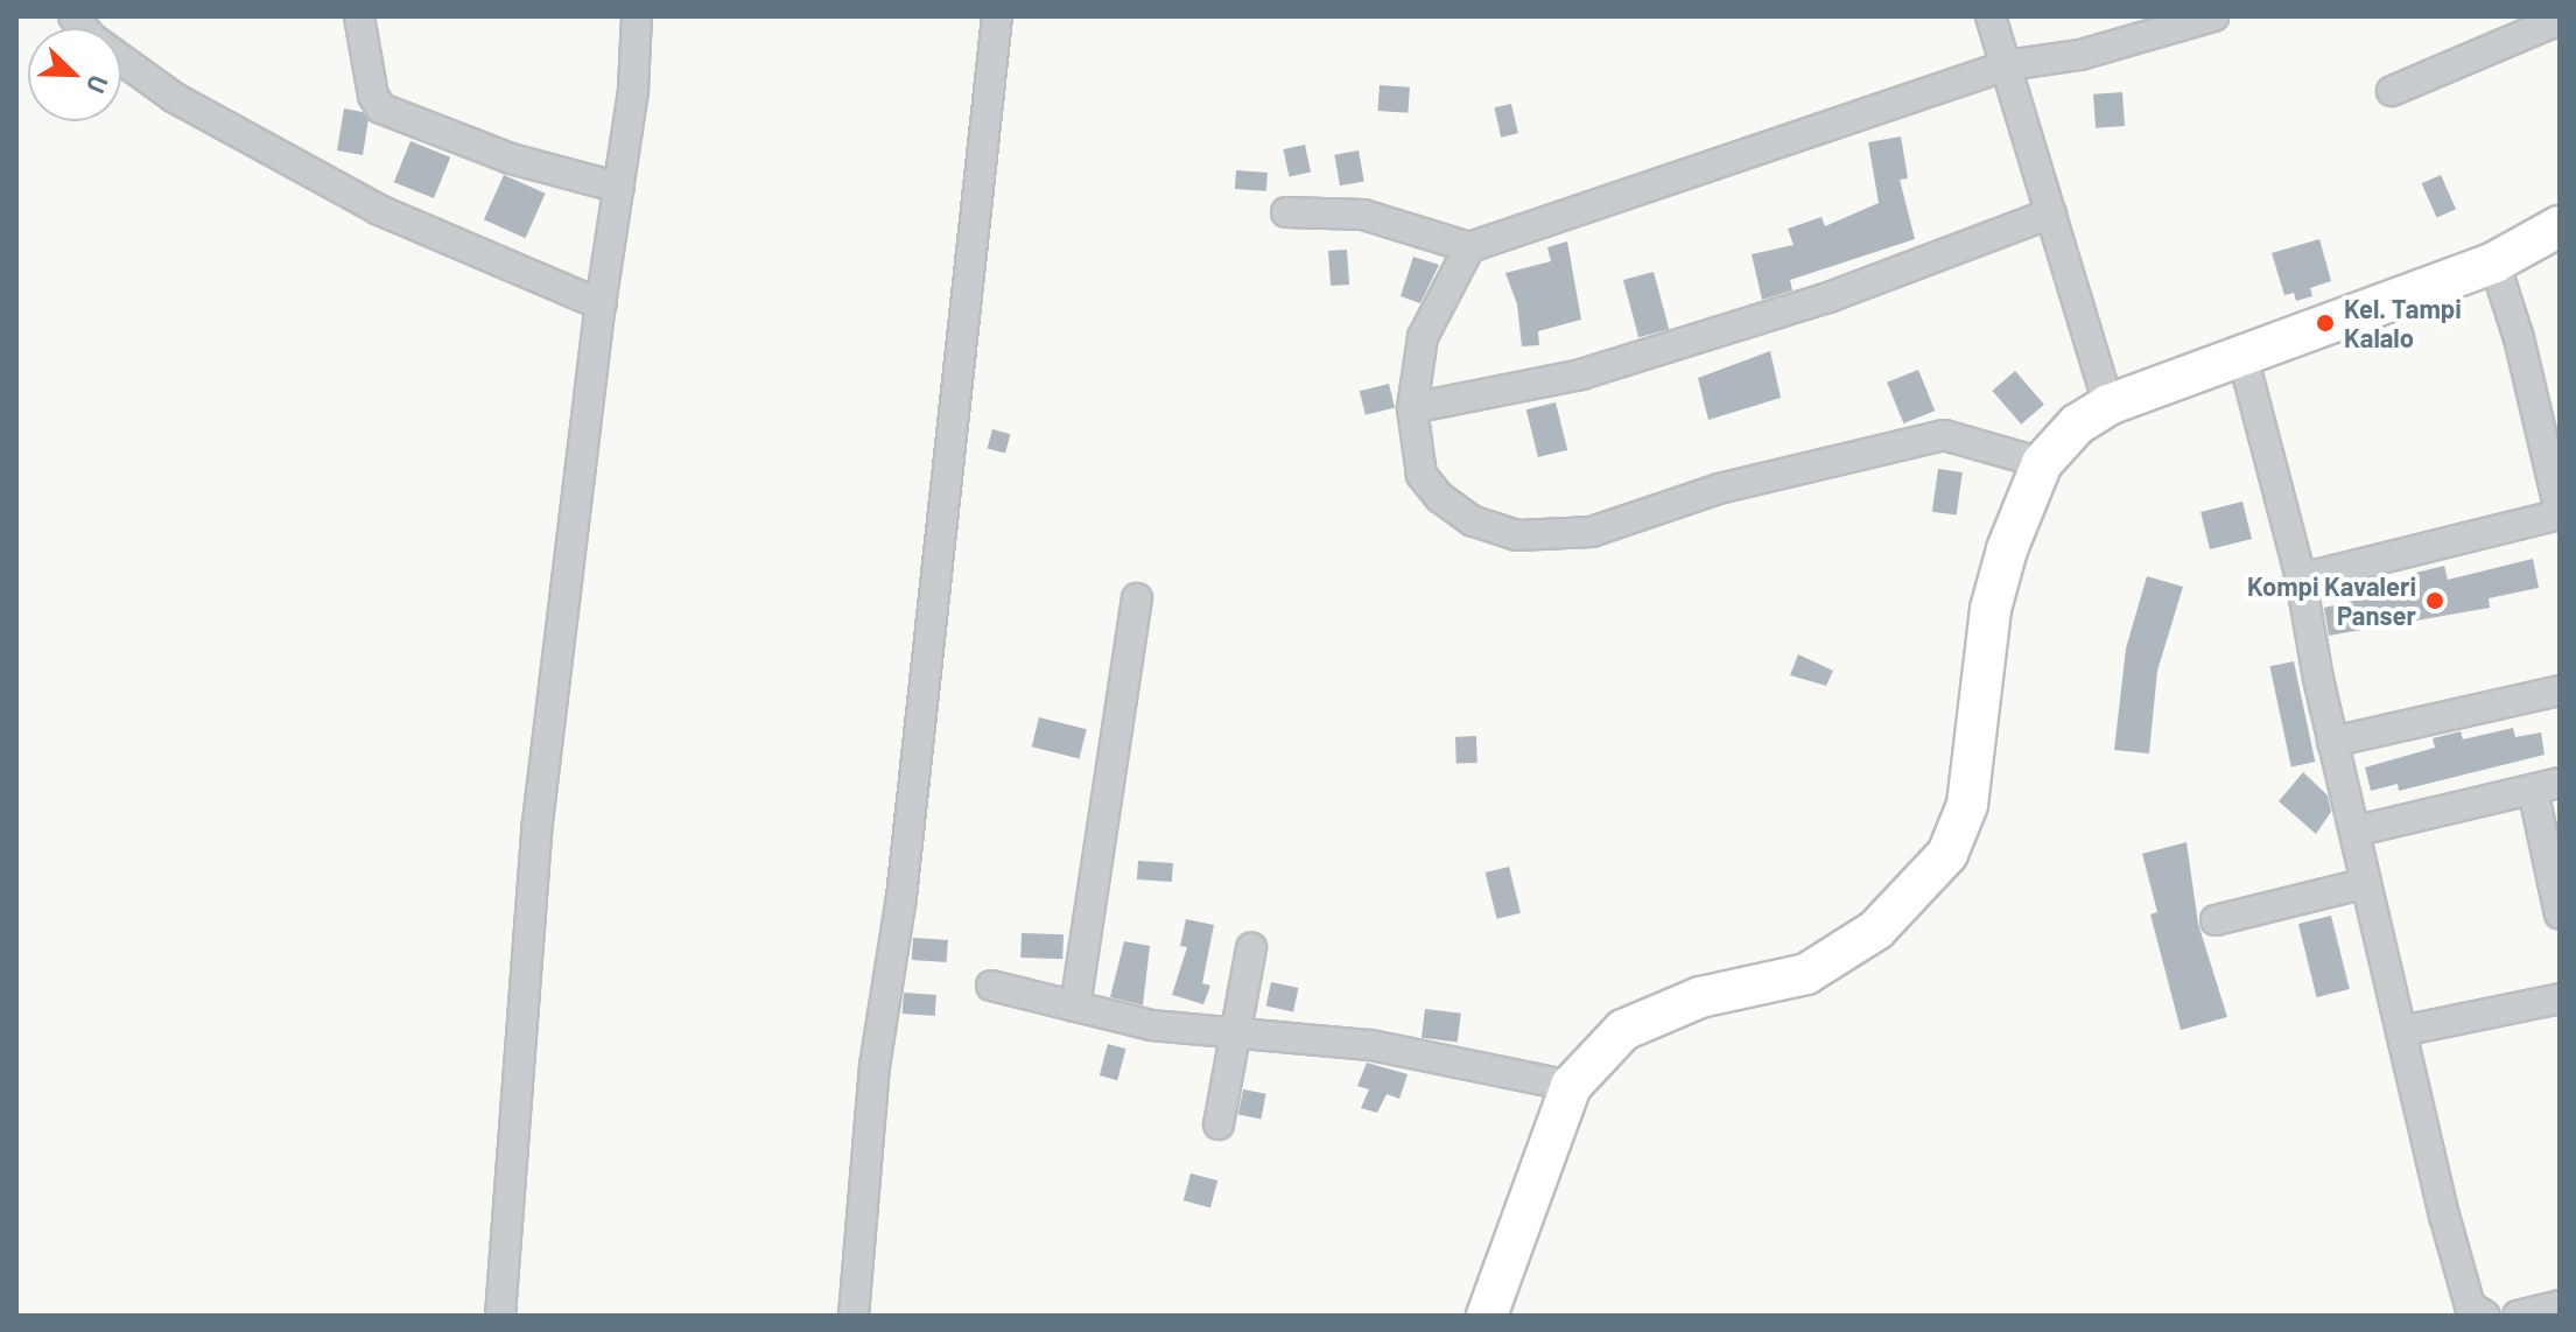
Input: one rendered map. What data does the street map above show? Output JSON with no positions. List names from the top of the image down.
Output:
{
  "places": ["Kel. Tampi Kalalo", "Kompi Kavaleri Panser"],
  "north": "bottom right"
}
